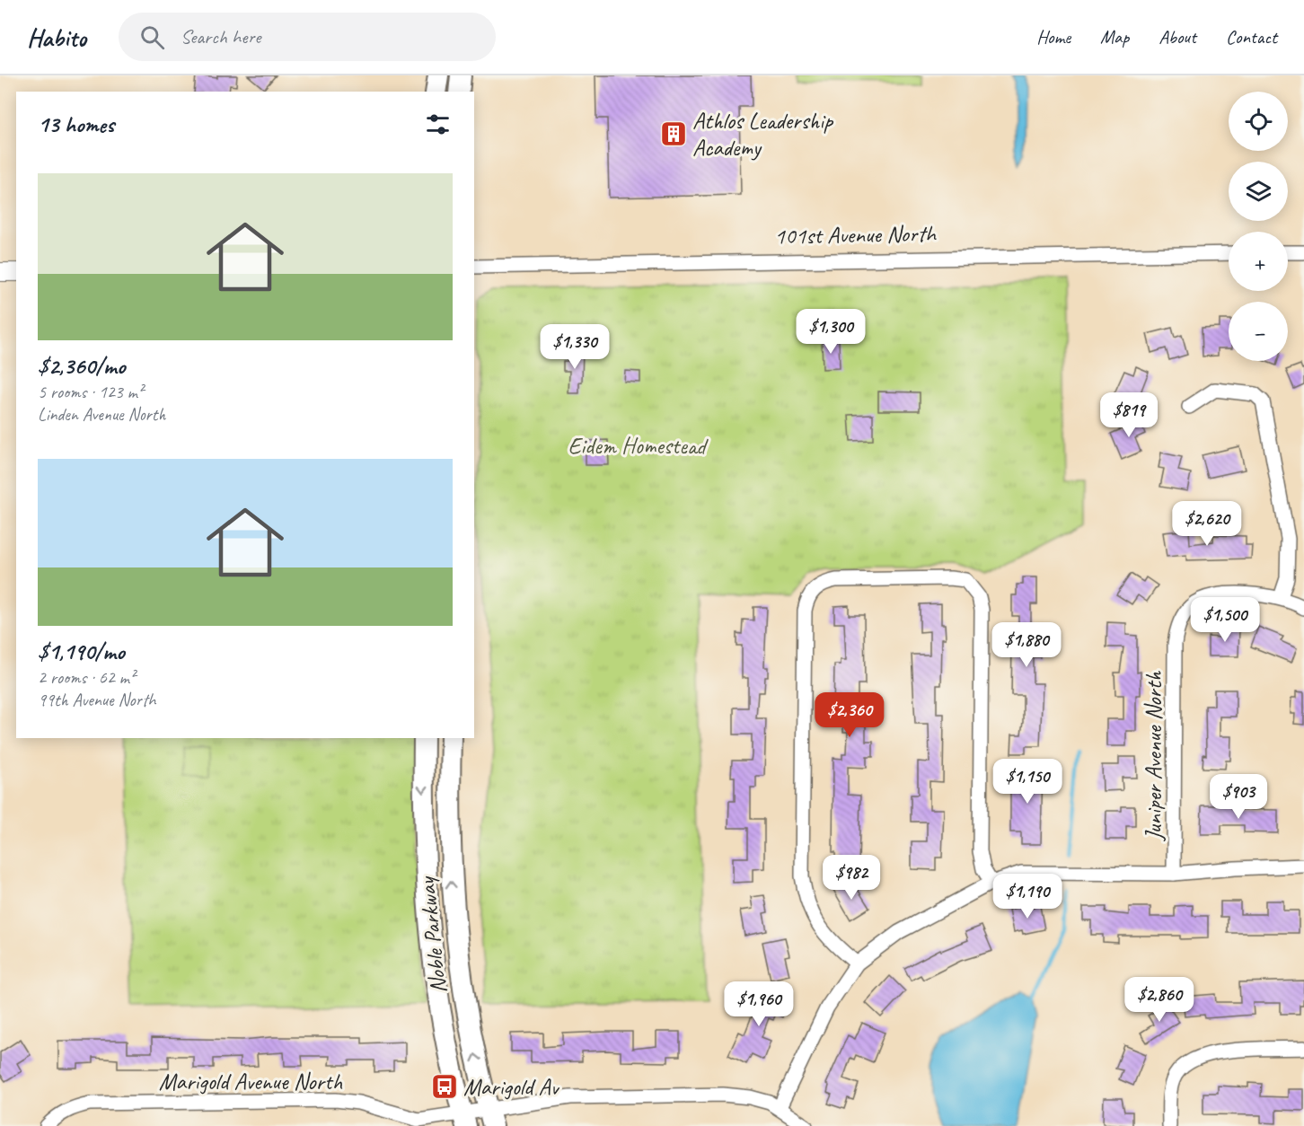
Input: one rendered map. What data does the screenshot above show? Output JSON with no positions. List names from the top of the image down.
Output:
{
  "streets": {
    "main road": ["Noble Parkway"],
    "street": ["101st Avenue North", "Juniper Avenue North", "Marigold Avenue North"]
  },
  "crossings": [
    ["Noble Parkway", "Marigold Avenue North"]
  ],
  "parks": ["Eidem Homestead"],
  "places": {
    "building": ["Athlos Leadership Academy"],
    "bus stop": ["Marigold Av"]
  },
  "page": {
    "header": "Habito",
    "search": "Search here",
    "nav": [
      "Home",
      "Map",
      "About",
      "Contact"
    ],
    "map_buttons": ["+", "−"],
    "heading": "13 homes",
    "list": [
      {
        "name": "$2,360/mo",
        "note": "5 rooms · 123 m² · Linden Avenue North"
      },
      {
        "name": "$1,190/mo",
        "note": "2 rooms · 62 m² · 99th Avenue North"
      }
    ],
    "price": [
      "$1,300",
      "$1,330",
      "$819",
      "$2,620",
      "$1,500",
      "$1,880",
      "$2,360",
      "$1,150",
      "$903",
      "$982",
      "$1,190",
      "$2,860",
      "$1,960"
    ]
  }
}
